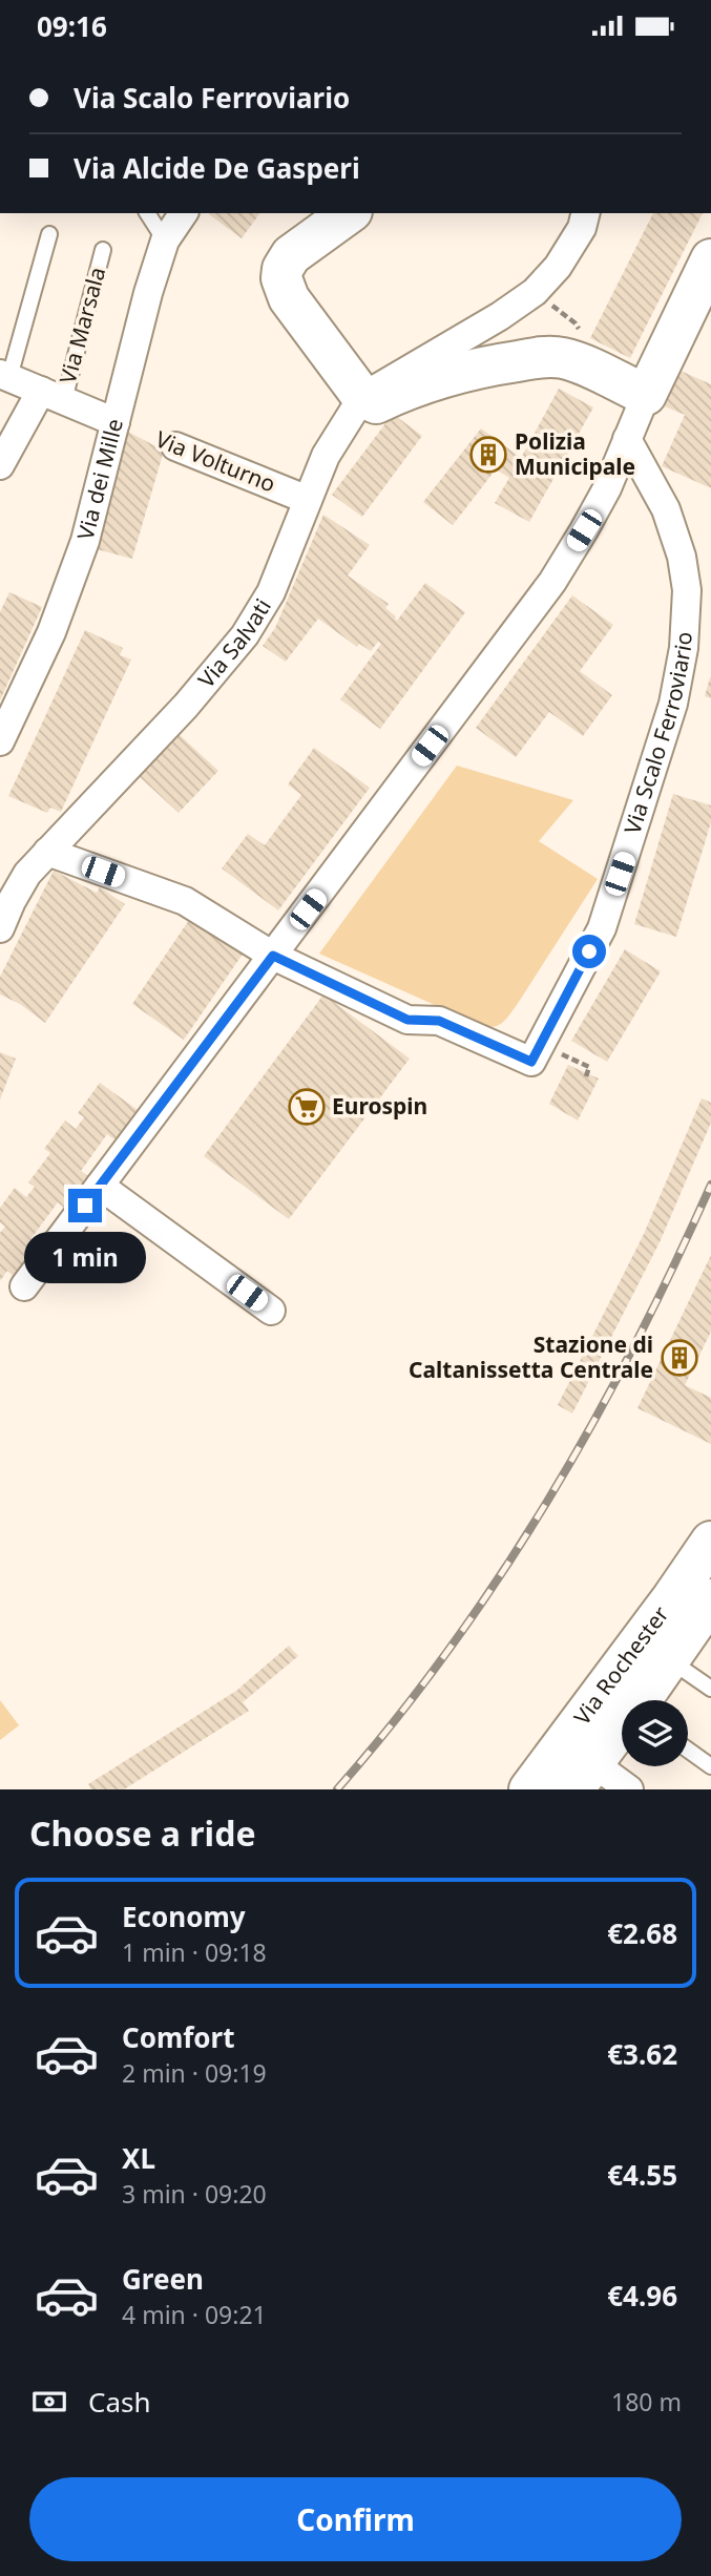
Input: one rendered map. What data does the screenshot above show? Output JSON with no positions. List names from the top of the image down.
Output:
{
  "streets": {
    "street": [
      "Via Volturno",
      "Via dei Mille",
      "Via Salvati",
      "Via Scalo Ferroviario",
      "Via Rochester"
    ],
    "lane": ["Via Marsala"]
  },
  "crossings": [
    ["Via Volturno", "Via Salvati"]
  ],
  "places": {
    "building": ["Polizia Municipale", "Stazione di Caltanissetta Centrale"],
    "supermarket": ["Eurospin"]
  },
  "page": {
    "status": "09:16",
    "banner": ["Via Scalo Ferroviario", "Via Alcide De Gasperi"],
    "bubble": "1 min",
    "heading": "Choose a ride",
    "list": [
      {
        "name": "Economy",
        "note": "1 min · 09:18",
        "value": "€2.68"
      },
      {
        "name": "Comfort",
        "note": "2 min · 09:19",
        "value": "€3.62"
      },
      {
        "name": "XL",
        "note": "3 min · 09:20",
        "value": "€4.55"
      },
      {
        "name": "Green",
        "note": "4 min · 09:21",
        "value": "€4.96"
      }
    ],
    "pay": ["Cash", "180 m"],
    "buttons": "Confirm"
  }
}
